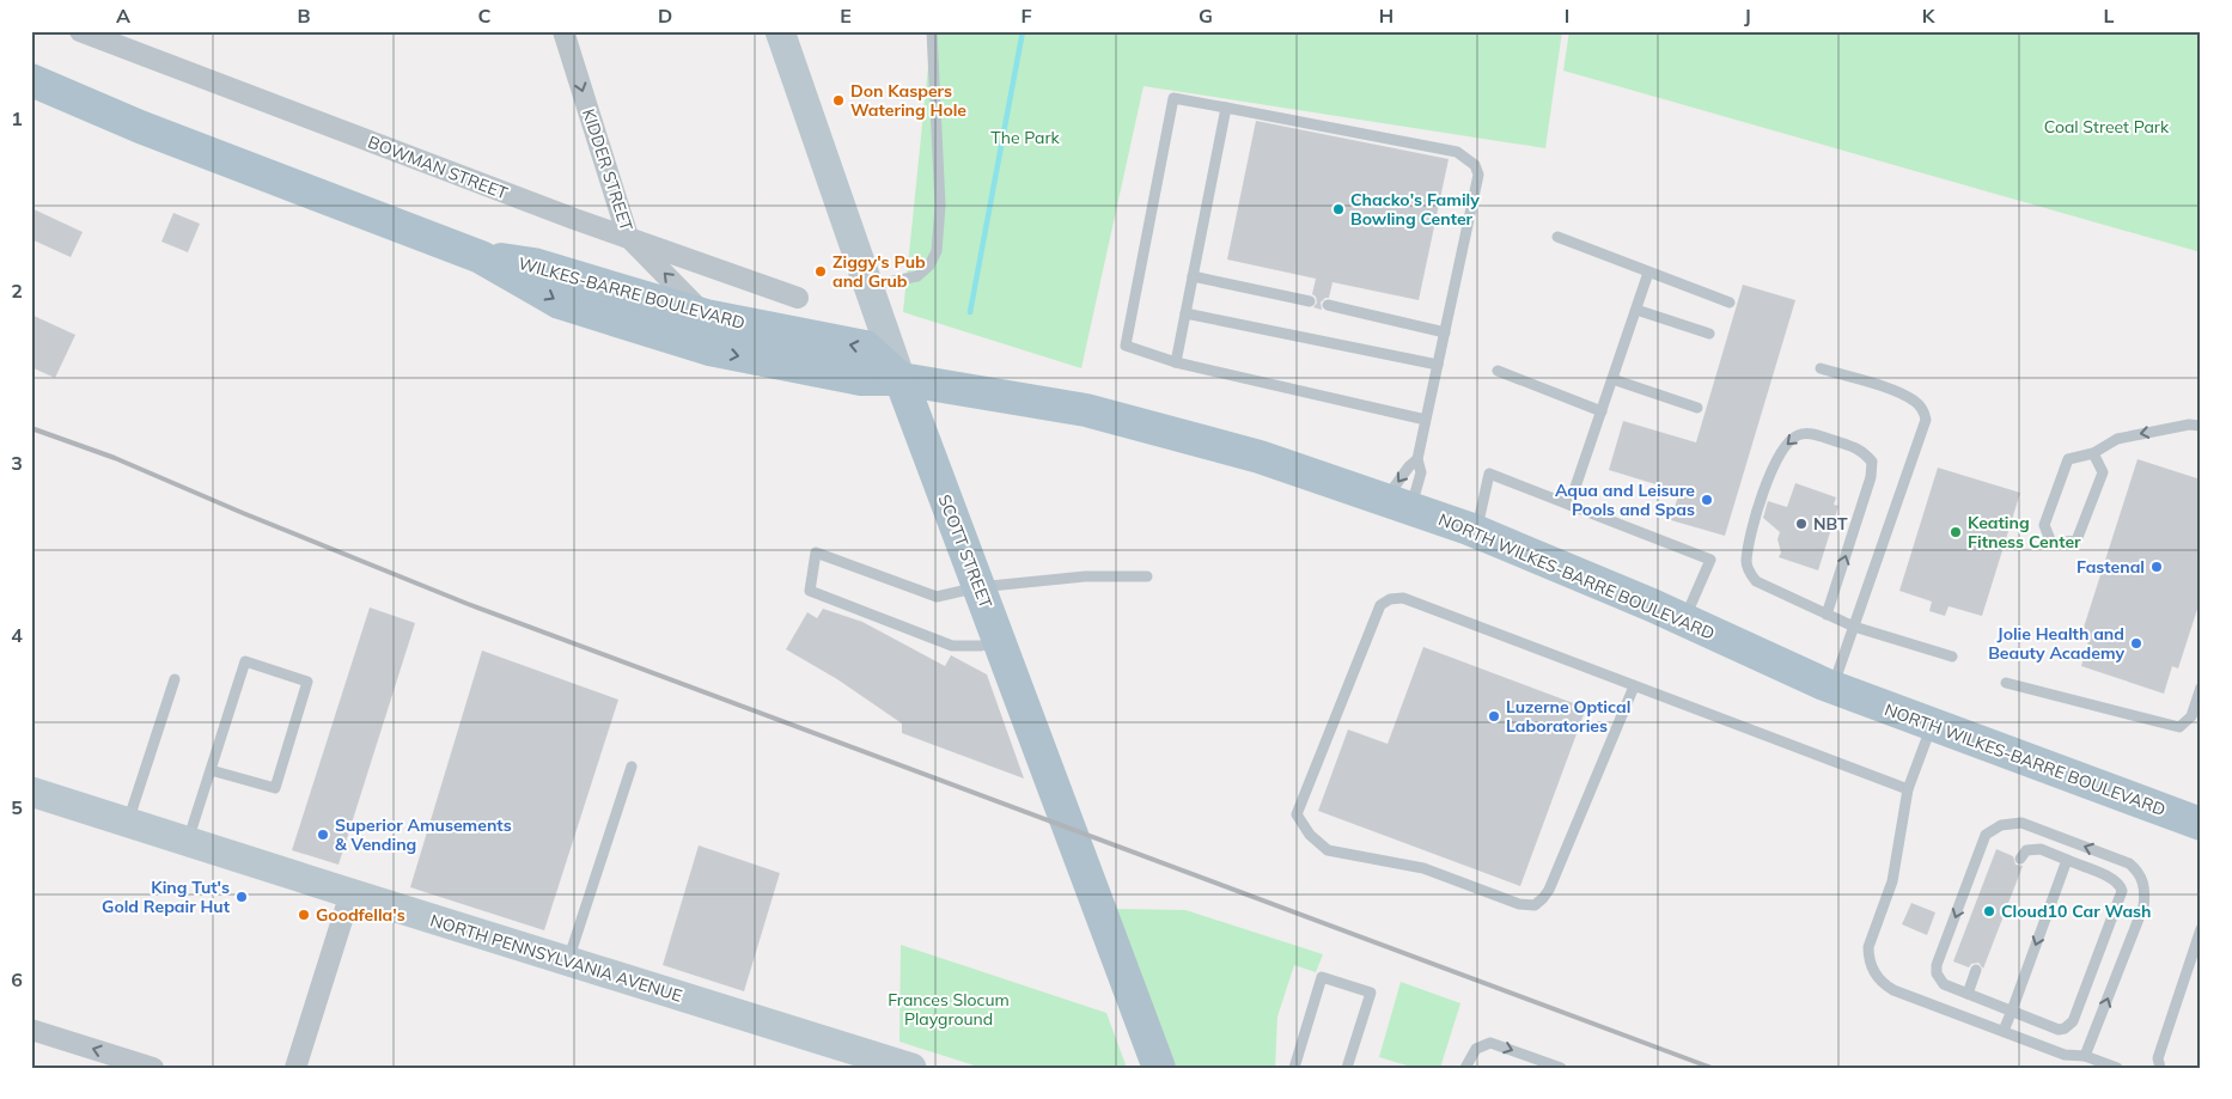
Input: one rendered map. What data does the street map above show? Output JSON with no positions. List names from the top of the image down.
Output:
{
  "streets": {
    "main road": ["WILKES-BARRE BOULEVARD", "SCOTT STREET", "NORTH WILKES-BARRE BOULEVARD"],
    "street": ["BOWMAN STREET", "KIDDER STREET", "NORTH PENNSYLVANIA AVENUE"]
  },
  "crossings": [
    ["BOWMAN STREET", "KIDDER STREET"],
    ["KIDDER STREET", "WILKES-BARRE BOULEVARD"],
    ["WILKES-BARRE BOULEVARD", "SCOTT STREET"],
    ["WILKES-BARRE BOULEVARD", "NORTH WILKES-BARRE BOULEVARD"],
    ["SCOTT STREET", "NORTH WILKES-BARRE BOULEVARD"]
  ],
  "parks": ["Coal Street Park", "The Park", "Frances Slocum Playground"],
  "places": [
    "Don Kaspers Watering Hole",
    "Chacko's Family Bowling Center",
    "Ziggy's Pub and Grub",
    "Aqua and Leisure Pools and Spas",
    "NBT",
    "Keating Fitness Center",
    "Fastenal",
    "Jolie Health and Beauty Academy",
    "Luzerne Optical Laboratories",
    "Superior Amusements & Vending",
    "King Tut's Gold Repair Hut",
    "Cloud10 Car Wash",
    "Goodfella's"
  ],
  "grid": {
    "columns": [
      "A",
      "B",
      "C",
      "D",
      "E",
      "F",
      "G",
      "H",
      "I",
      "J",
      "K",
      "L"
    ],
    "rows": [
      "1",
      "2",
      "3",
      "4",
      "5",
      "6"
    ]
  }
}
